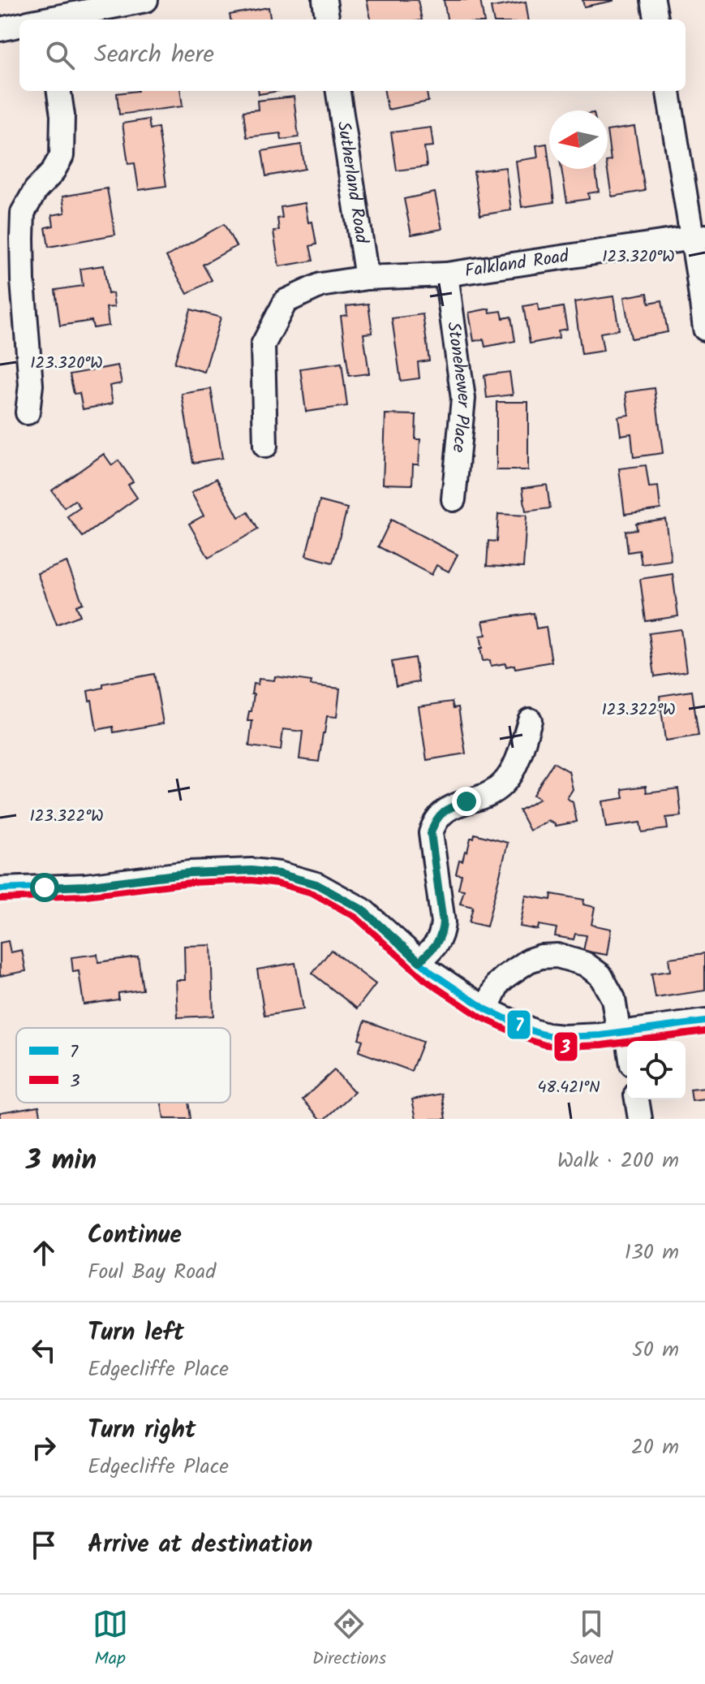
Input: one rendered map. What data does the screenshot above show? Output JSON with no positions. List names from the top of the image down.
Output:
{
  "streets": {
    "street": ["Sutherland Road", "Falkland Road", "Stonehewer Place"]
  },
  "crossings": [
    ["Sutherland Road", "Falkland Road"],
    ["Falkland Road", "Stonehewer Place"]
  ],
  "lines": ["transit line 7", "transit line 3"],
  "legend": ["7", "3"],
  "north": "left",
  "page": {
    "search": "Search here",
    "heading": ["3 min", "Walk · 200 m"],
    "list": [
      ["Continue", "Foul Bay Road", "130 m"],
      ["Turn left", "Edgecliffe Place", "50 m"],
      ["Turn right", "Edgecliffe Place", "20 m"],
      "Arrive at destination"
    ],
    "nav": ["Map", "Directions", "Saved"]
  },
  "coordinates": ["123.320°W", "123.322°W", "48.421°N"]
}
